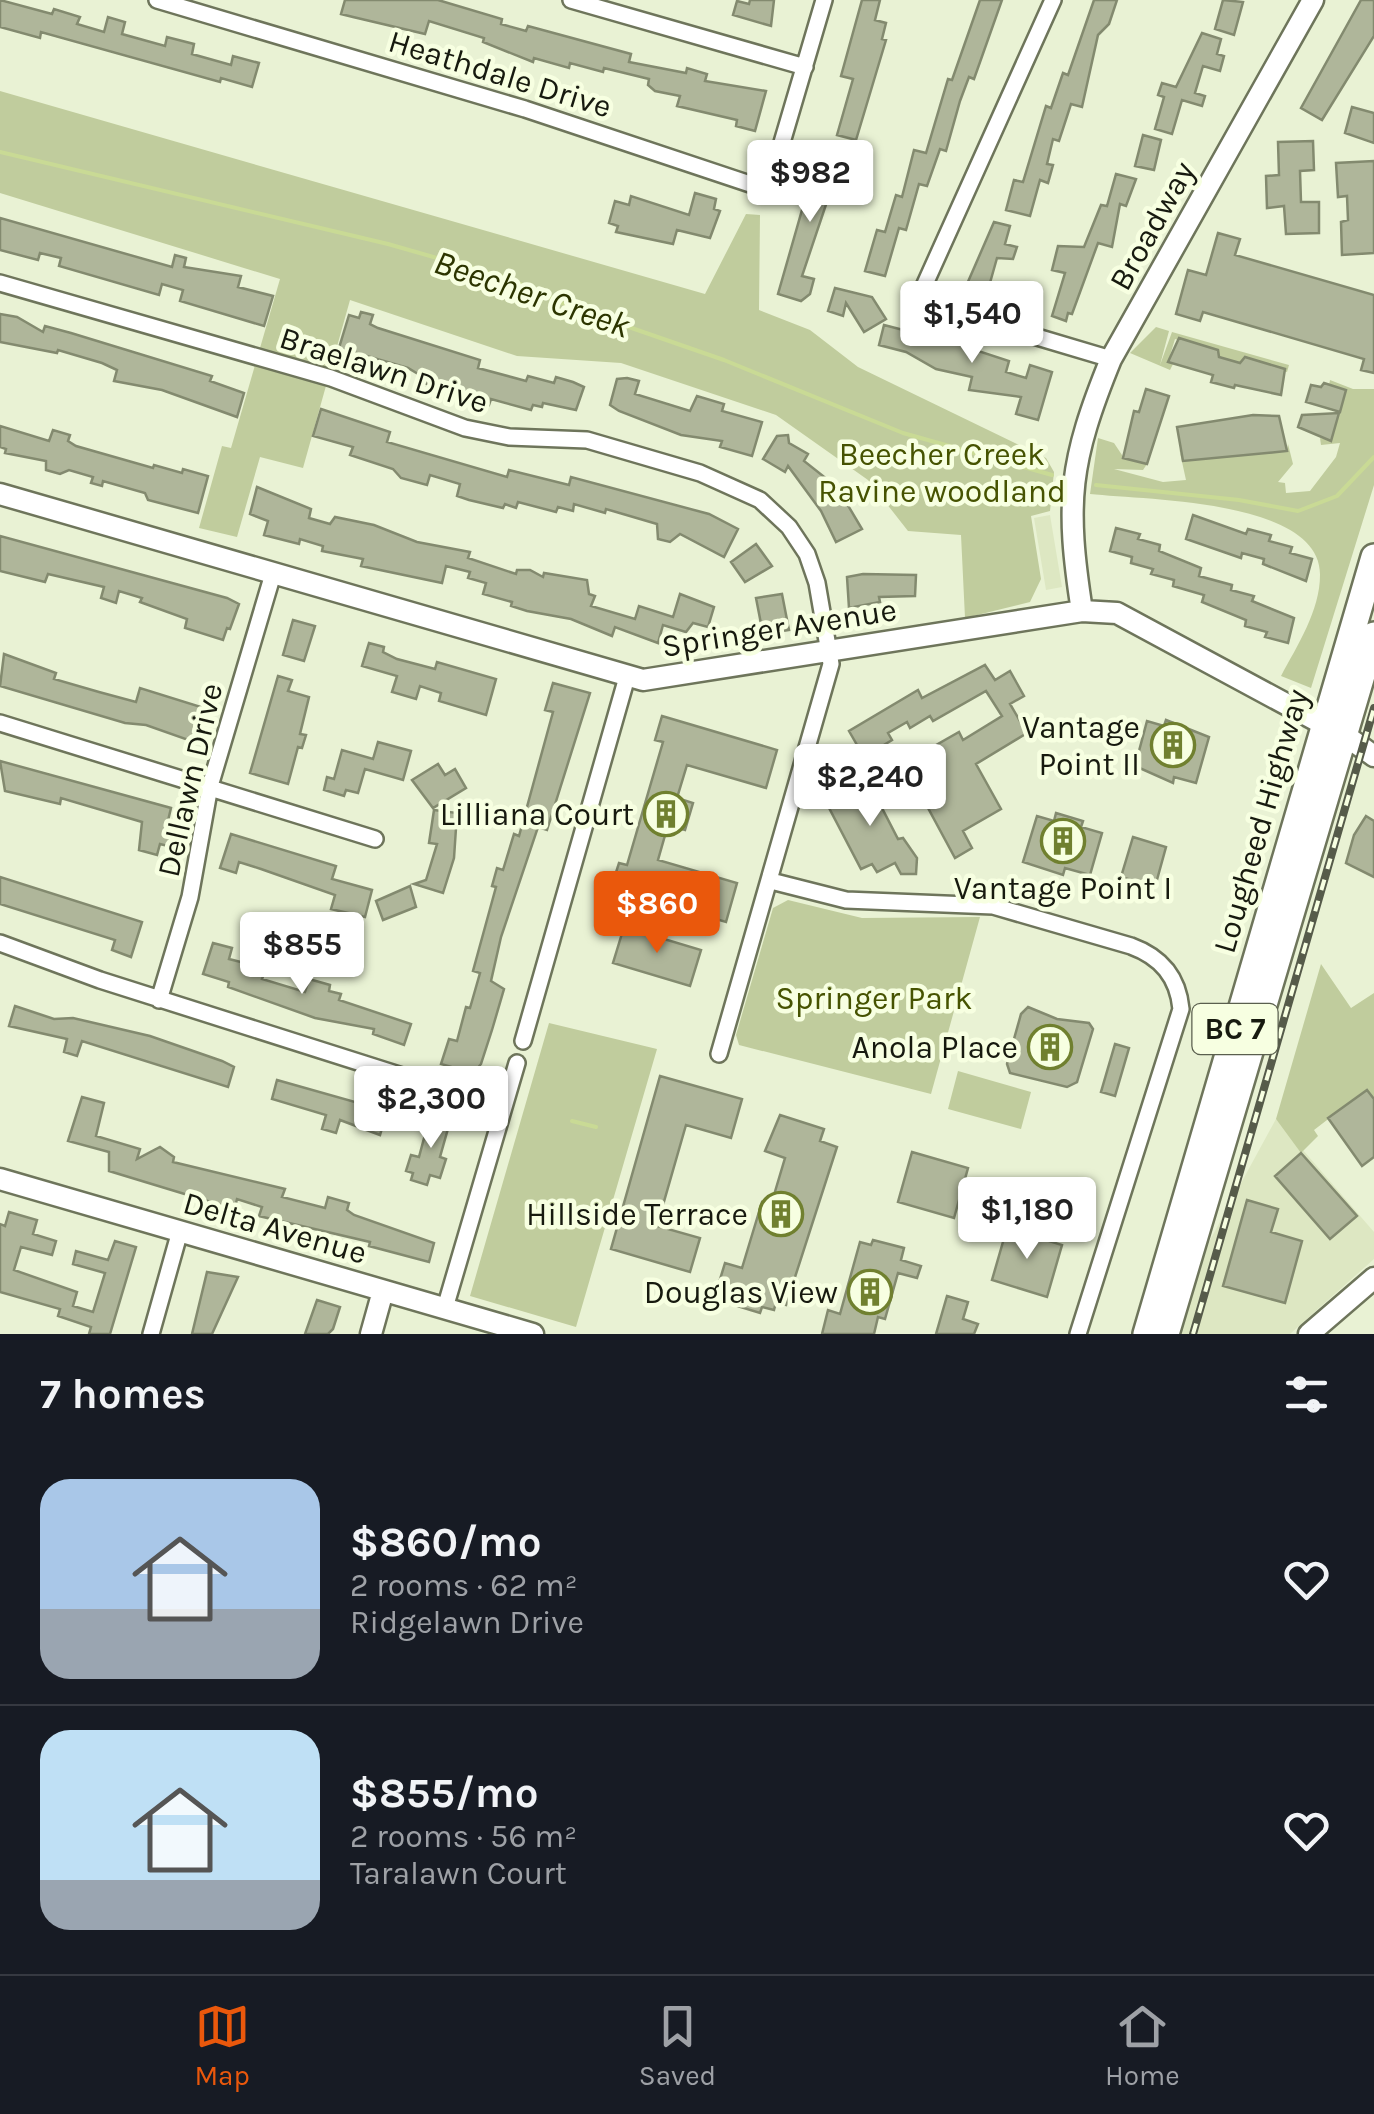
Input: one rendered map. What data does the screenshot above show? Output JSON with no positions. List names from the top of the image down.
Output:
{
  "streets": {
    "main road": ["Lougheed Highway", "BC 7"],
    "street": [
      "Heathdale Drive",
      "Broadway",
      "Braelawn Drive",
      "Springer Avenue",
      "Dellawn Drive",
      "Delta Avenue"
    ]
  },
  "crossings": [
    ["Broadway", "Springer Avenue"],
    ["Braelawn Drive", "Springer Avenue"],
    ["Springer Avenue", "Dellawn Drive"],
    ["Springer Avenue", "Lougheed Highway"]
  ],
  "water": ["Beecher Creek"],
  "parks": ["Beecher Creek Ravine woodland", "Springer Park"],
  "places": {
    "building": [
      "Vantage Point II",
      "Lilliana Court",
      "Vantage Point I",
      "Anola Place",
      "Hillside Terrace",
      "Douglas View"
    ]
  },
  "page": {
    "price": [
      "$982",
      "$1,540",
      "$2,240",
      "$860",
      "$855",
      "$2,300",
      "$1,180"
    ],
    "heading": "7 homes",
    "list": [
      {
        "name": "$860/mo",
        "note": "2 rooms · 62 m² · Ridgelawn Drive"
      },
      {
        "name": "$855/mo",
        "note": "2 rooms · 56 m² · Taralawn Court"
      }
    ],
    "tabs": ["Map", "Saved", "Home"]
  }
}
